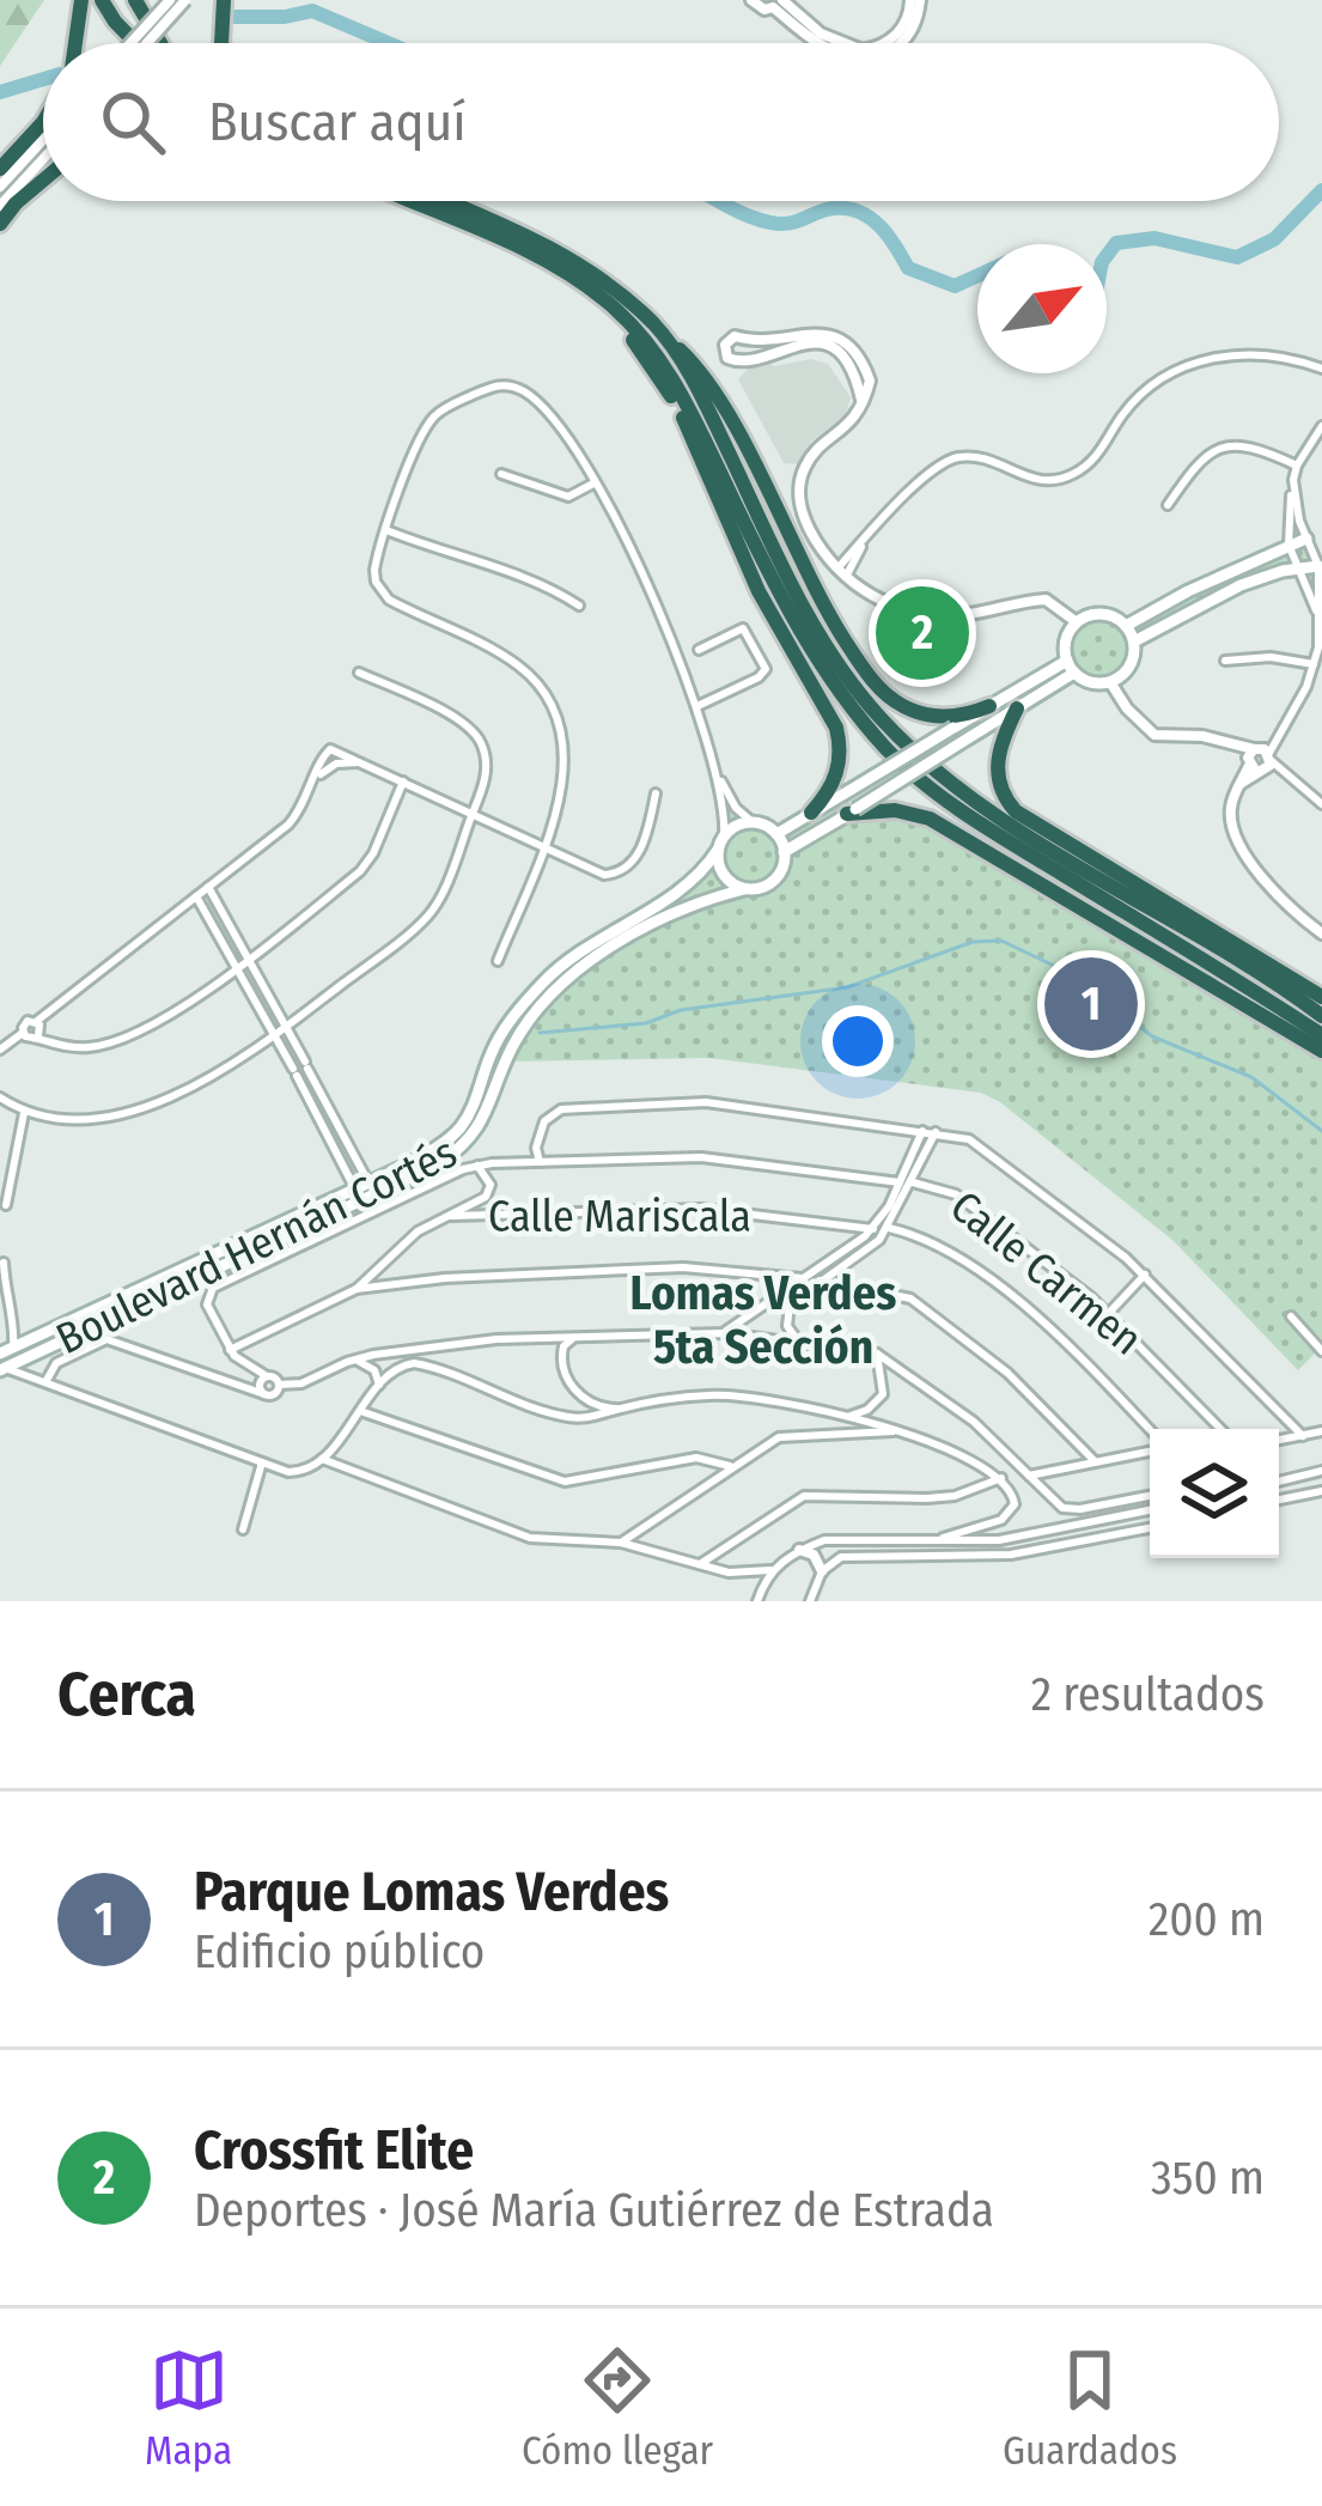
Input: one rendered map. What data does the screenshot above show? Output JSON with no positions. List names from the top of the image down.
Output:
{
  "streets": {
    "main road": ["Boulevard Hernán Cortés"],
    "street": ["Calle Mariscala", "Calle Carmen"]
  },
  "districts": ["Lomas Verdes 5ta Sección"],
  "north": "top right",
  "page": {
    "search": "Buscar aquí",
    "pins": ["2", "1"],
    "heading": ["Cerca", "2 resultados"],
    "list": [
      {
        "mark": "1",
        "name": "Parque Lomas Verdes",
        "note": "Edificio público",
        "value": "200 m"
      },
      {
        "mark": "2",
        "name": "Crossfit Elite",
        "note": "Deportes · José María Gutiérrez de Estrada",
        "value": "350 m"
      }
    ],
    "nav": ["Mapa", "Cómo llegar", "Guardados"]
  }
}
